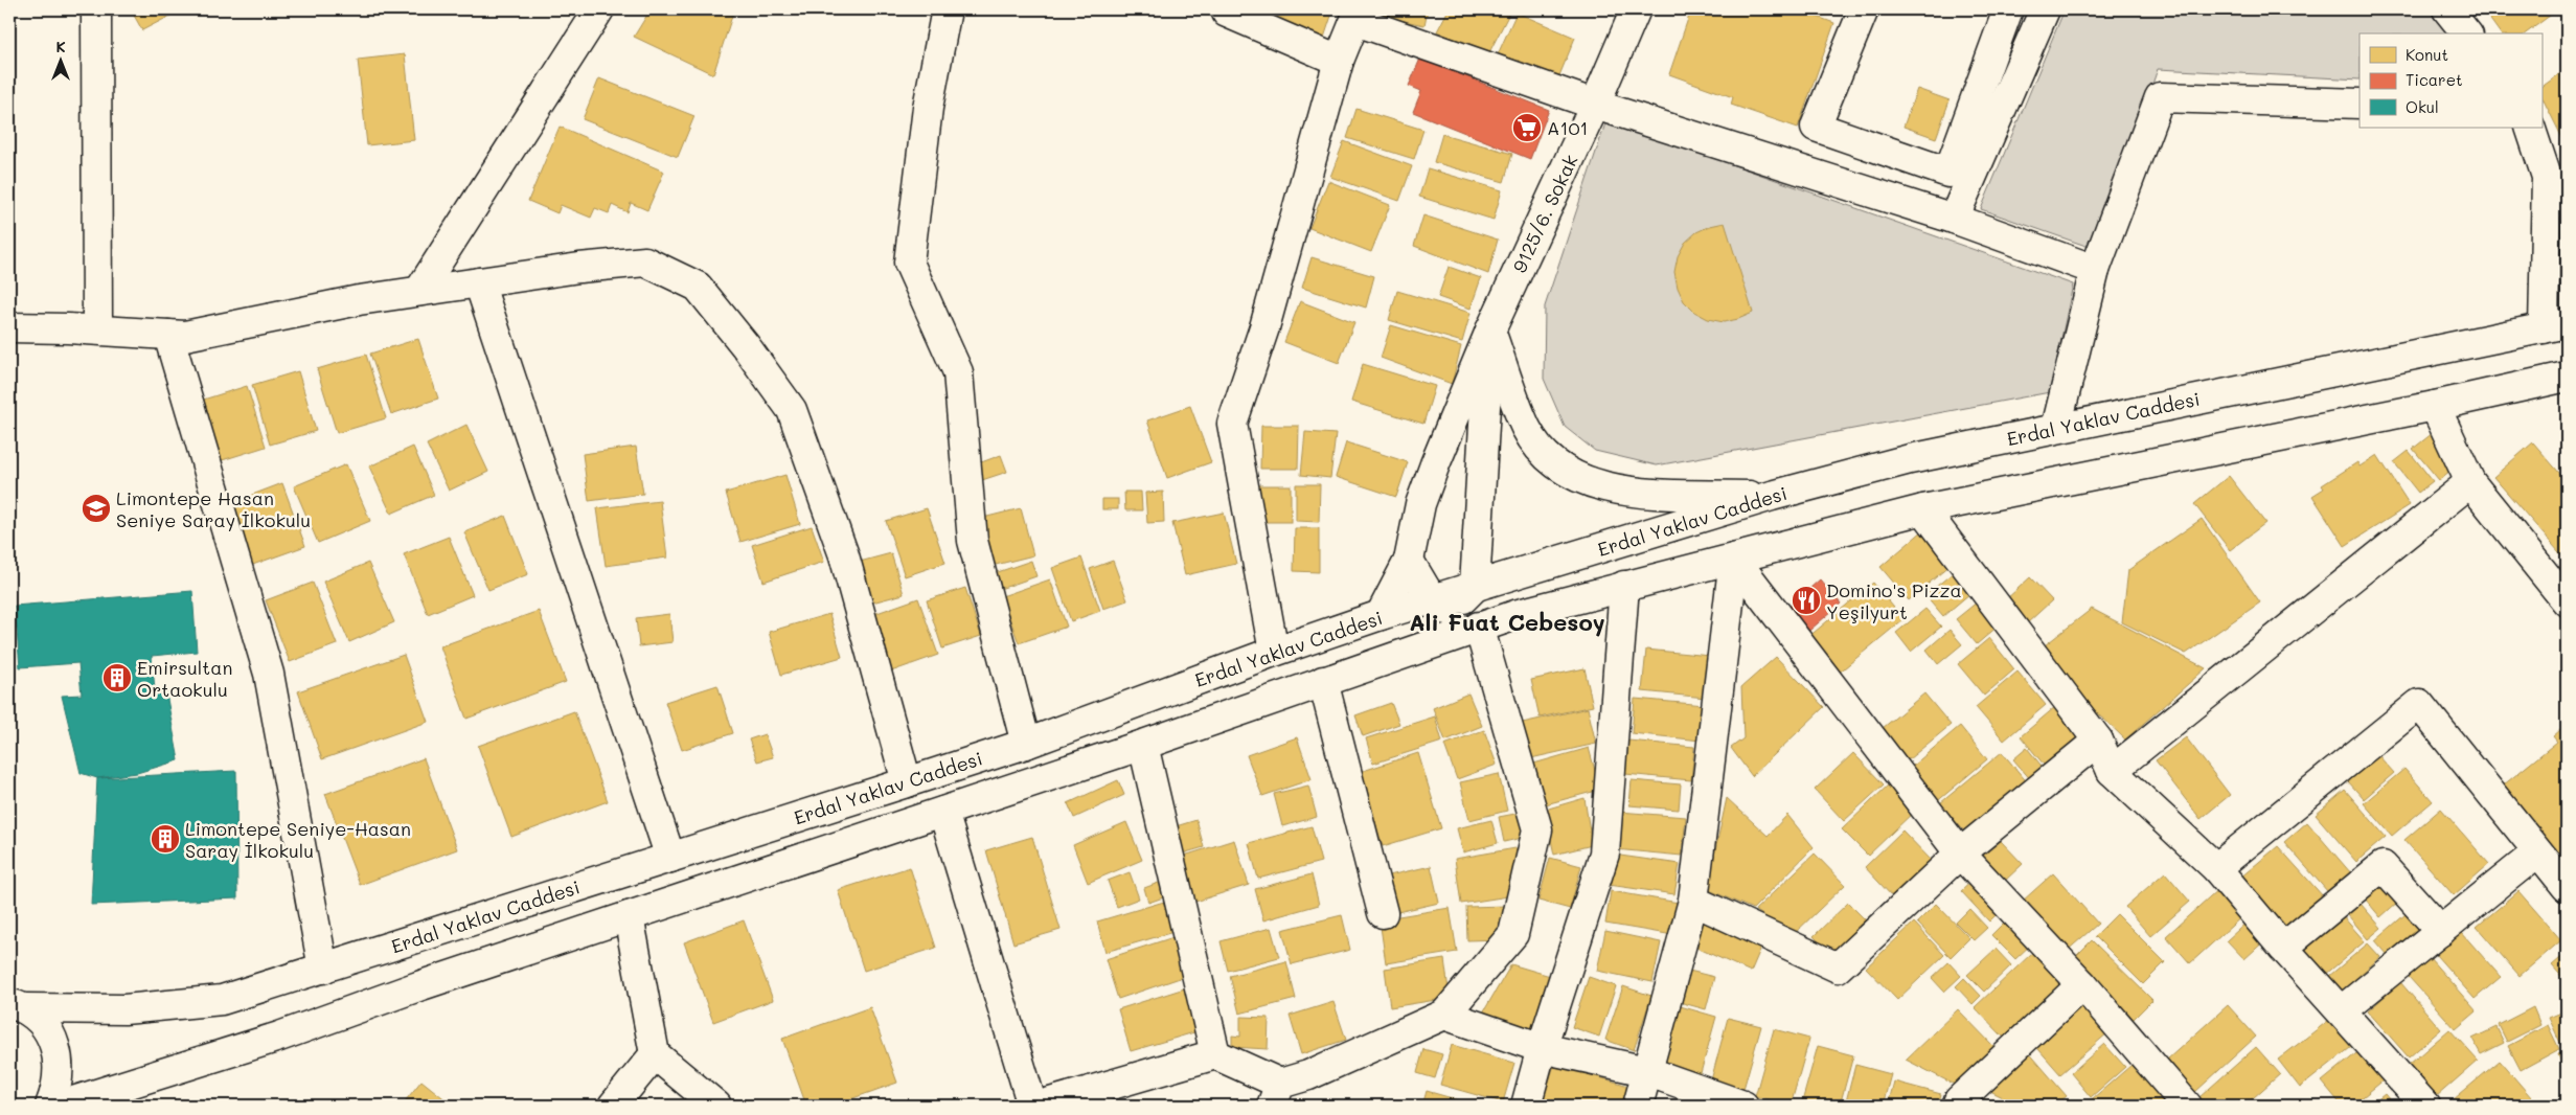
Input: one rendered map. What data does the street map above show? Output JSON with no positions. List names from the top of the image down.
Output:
{
  "streets": {
    "street": ["9125/6. Sokak", "Erdal Yaklav Caddesi"]
  },
  "crossings": [
    ["9125/6. Sokak", "Erdal Yaklav Caddesi"]
  ],
  "districts": ["Ali Fuat Cebesoy"],
  "places": {
    "supermarket": ["A101"],
    "school or university": ["Limontepe Hasan Seniye Saray İlkokulu"],
    "restaurant": ["Domino's Pizza Yeşilyurt"],
    "building": ["Emirsultan Ortaokulu", "Limontepe Seniye-Hasan Saray İlkokulu"]
  },
  "legend": ["Konut", "Ticaret", "Okul"],
  "north": "top"
}
